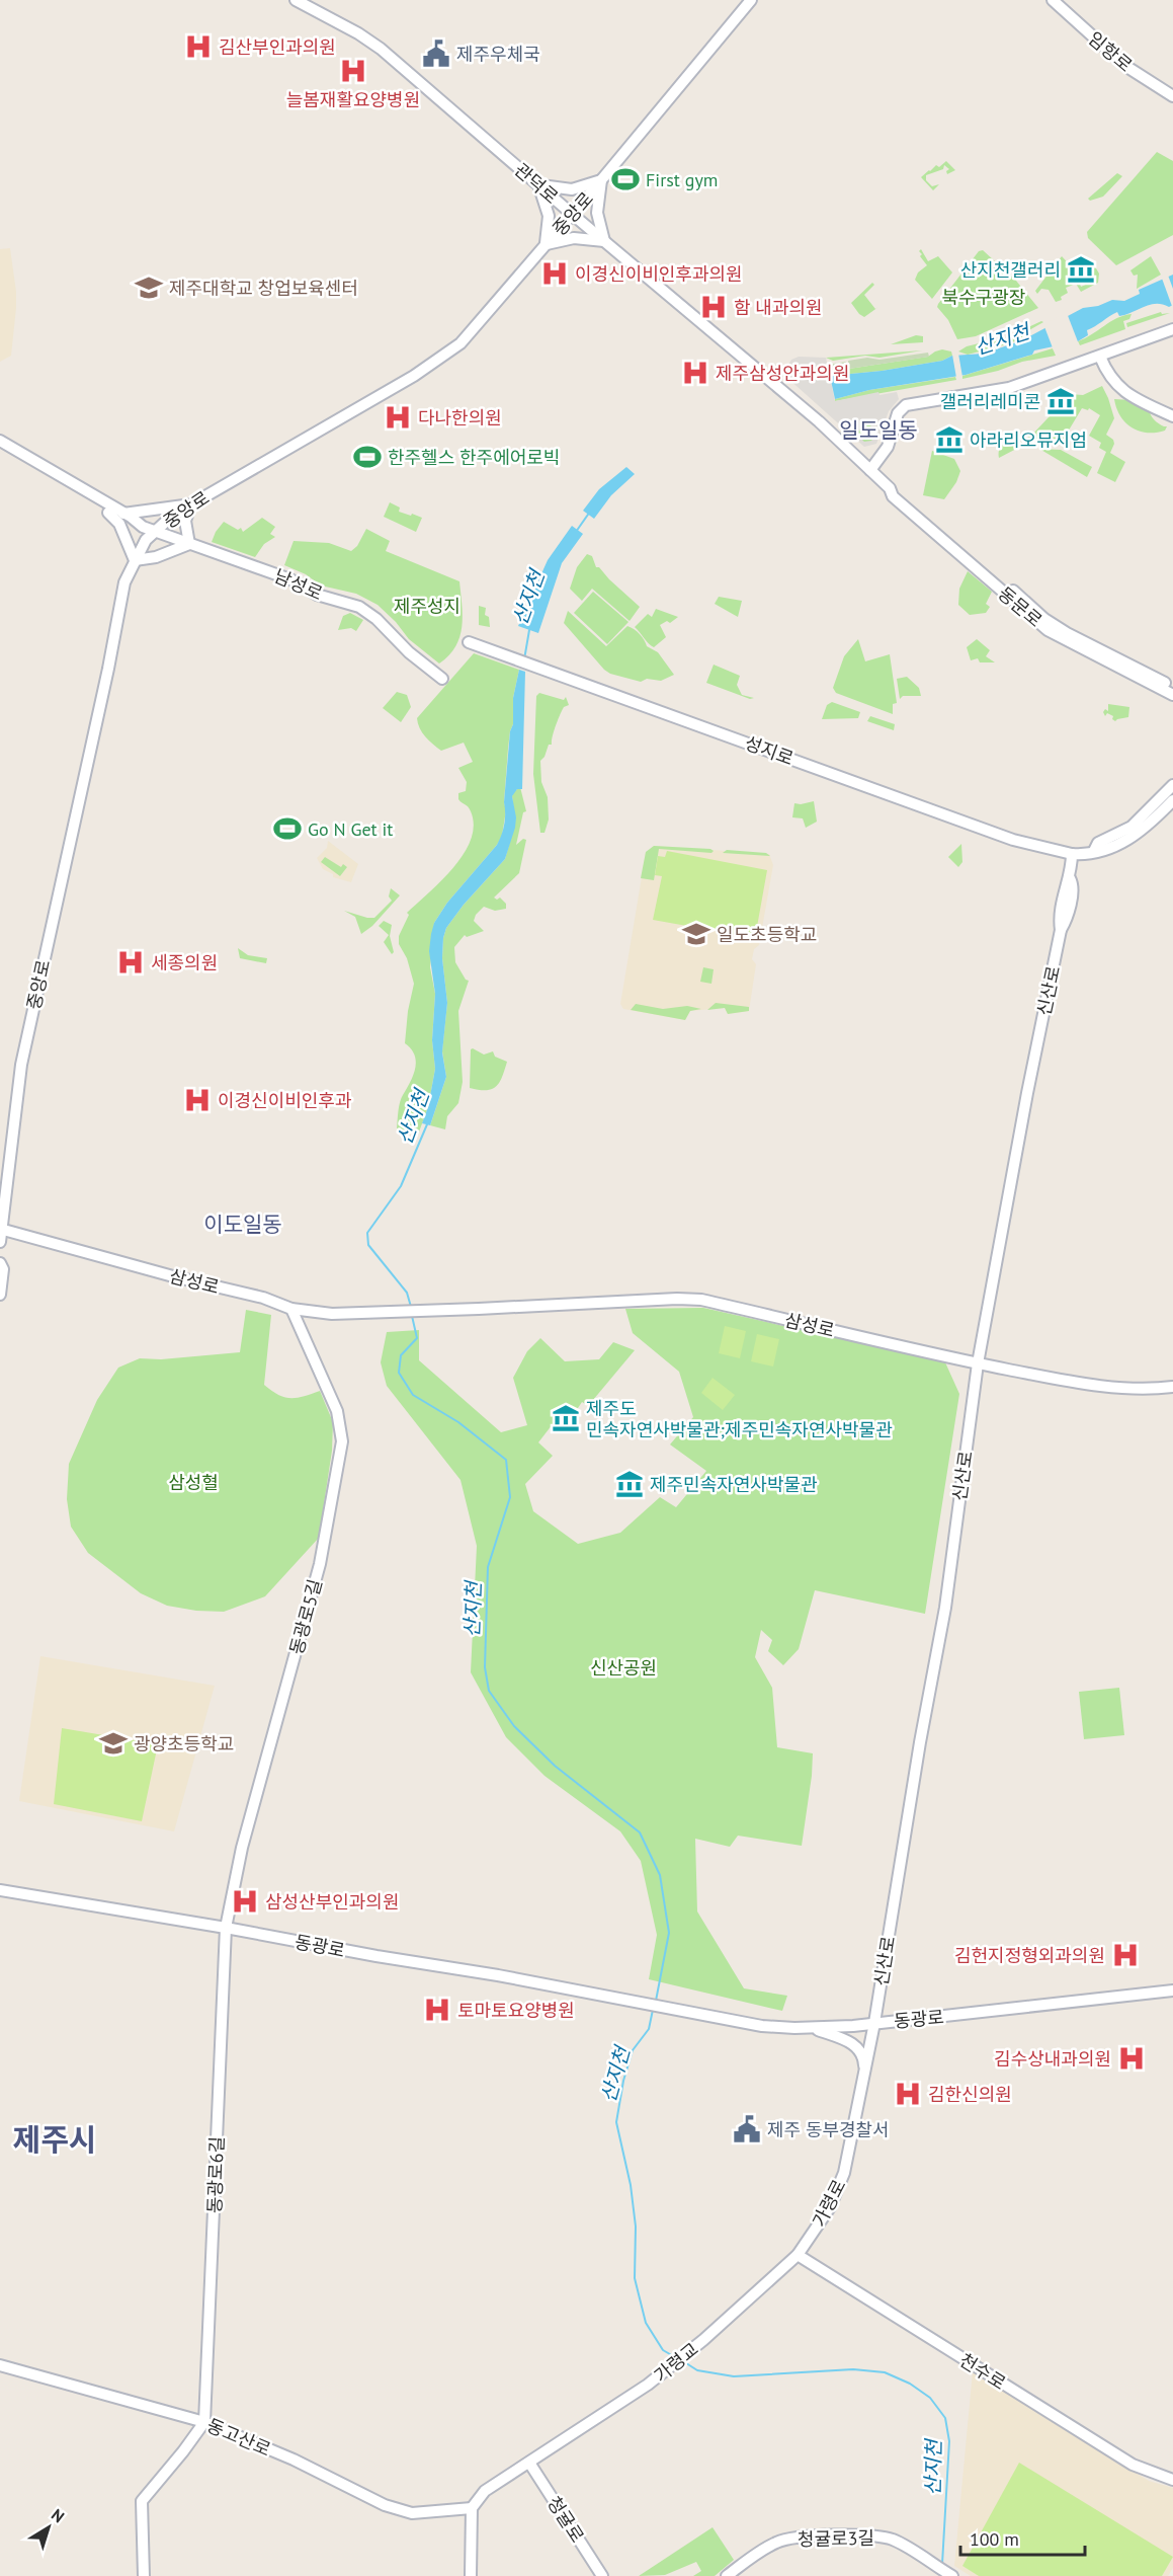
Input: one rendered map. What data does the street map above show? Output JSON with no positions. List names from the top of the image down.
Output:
{
  "streets": {
    "main road": [
      "임항로",
      "관덕로",
      "중앙로",
      "남성로",
      "동문로",
      "성지로",
      "신산로",
      "삼성로",
      "동광로5길",
      "동광로",
      "동광로6길",
      "가령로",
      "가령교",
      "천수로",
      "동고산로",
      "청귤로",
      "청귤로3길"
    ]
  },
  "crossings": [
    ["관덕로", "중앙로"],
    ["관덕로", "동문로"],
    ["중앙로", "남성로"],
    ["중앙로", "삼성로"],
    ["성지로", "신산로"],
    ["신산로", "삼성로"],
    ["신산로", "동광로"],
    ["신산로", "가령로"],
    ["삼성로", "동광로5길"],
    ["동광로5길", "동광로"],
    ["동광로5길", "동광로6길"],
    ["동광로", "동광로6길"],
    ["동광로", "가령로"],
    ["동광로6길", "동고산로"],
    ["가령로", "가령교"],
    ["가령로", "천수로"],
    ["가령교", "청귤로"]
  ],
  "districts": ["일도일동", "이도일동", "제주시"],
  "water": ["산지천"],
  "parks": [
    "북수구광장",
    "제주성지",
    "삼성혈",
    "신산공원"
  ],
  "places": {
    "hospital": [
      "김산부인과의원",
      "늘봄재활요양병원",
      "이경신이비인후과의원",
      "함 내과의원",
      "제주삼성안과의원",
      "다나한의원",
      "세종의원",
      "이경신이비인후과",
      "삼성산부인과의원",
      "김헌지정형외과의원",
      "토마토요양병원",
      "김수상내과의원",
      "김한신의원"
    ],
    "public building": ["제주우체국", "제주 동부경찰서"],
    "sports": ["First gym", "한주헬스 한주에어로빅", "Go N Get it"],
    "museum": [
      "산지천갤러리",
      "갤러리레미콘",
      "아라리오뮤지엄",
      "제주도 민속자연사박물관;제주민속자연사박물관",
      "제주민속자연사박물관"
    ],
    "school or university": ["제주대학교 창업보육센터", "일도초등학교", "광양초등학교"]
  },
  "scale_bar": "100 m",
  "north": "top right"
}
